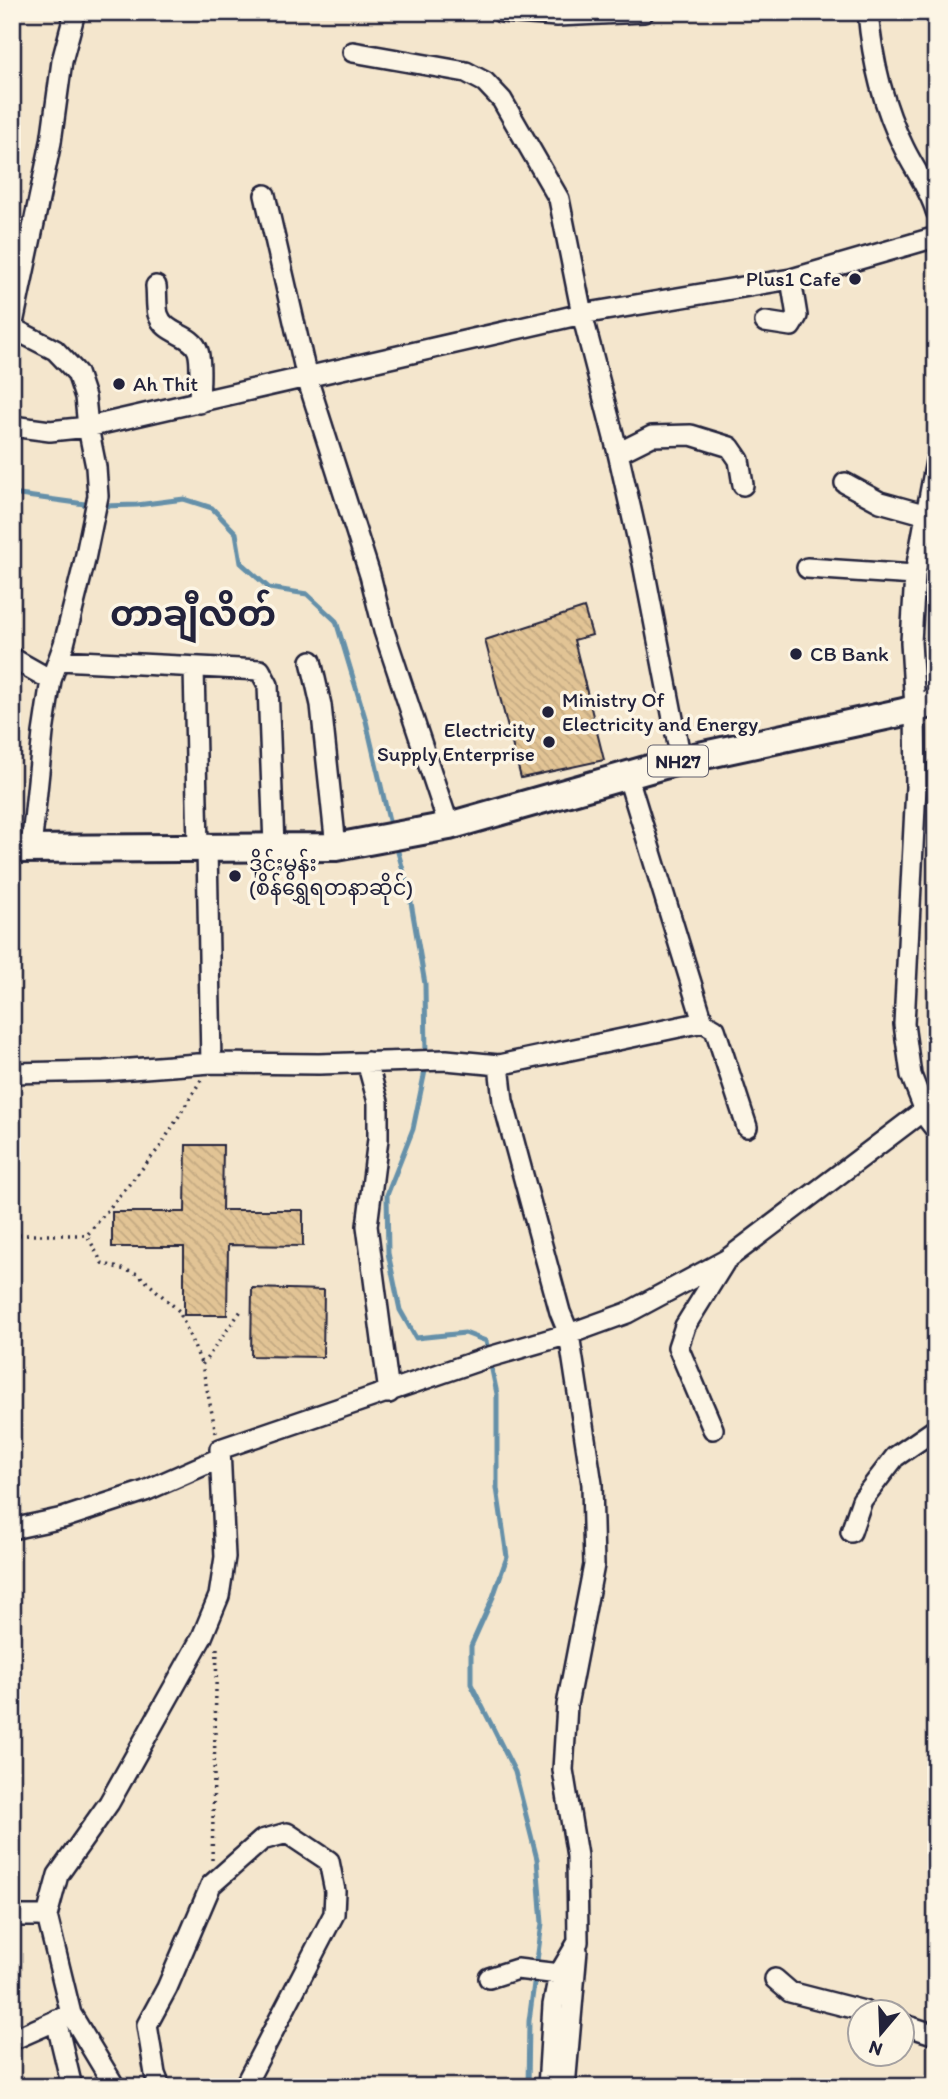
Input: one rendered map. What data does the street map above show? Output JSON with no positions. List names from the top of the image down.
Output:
{
  "streets": {
    "main road": ["NH27"]
  },
  "districts": ["တာချီလိတ်"],
  "places": [
    "Plus1 Cafe",
    "Ah Thit",
    "CB Bank",
    "Ministry Of Electricity and Energy",
    "Electricity Supply Enterprise",
    "ဒိုင်းမွန်း (စိန်ရွှေရတနာဆိုင်)"
  ],
  "north": "bottom"
}
